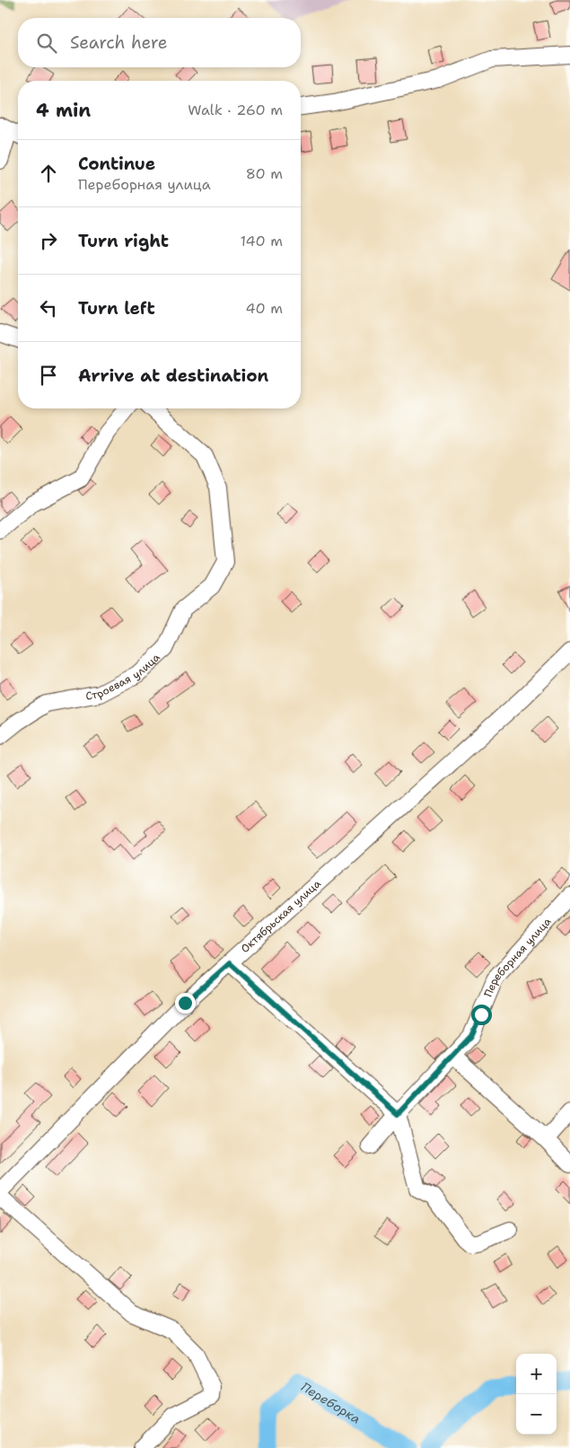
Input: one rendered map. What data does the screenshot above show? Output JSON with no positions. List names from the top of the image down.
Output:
{
  "streets": {
    "street": ["Строевая улица", "Октябрьская улица", "Переборная улица"]
  },
  "water": ["Переборка"],
  "page": {
    "search": "Search here",
    "heading": ["4 min", "Walk · 260 m"],
    "list": [
      ["Continue", "Переборная улица", "80 m"],
      ["Turn right", "140 m"],
      ["Turn left", "40 m"],
      "Arrive at destination"
    ],
    "map_buttons": ["+", "−"]
  }
}
